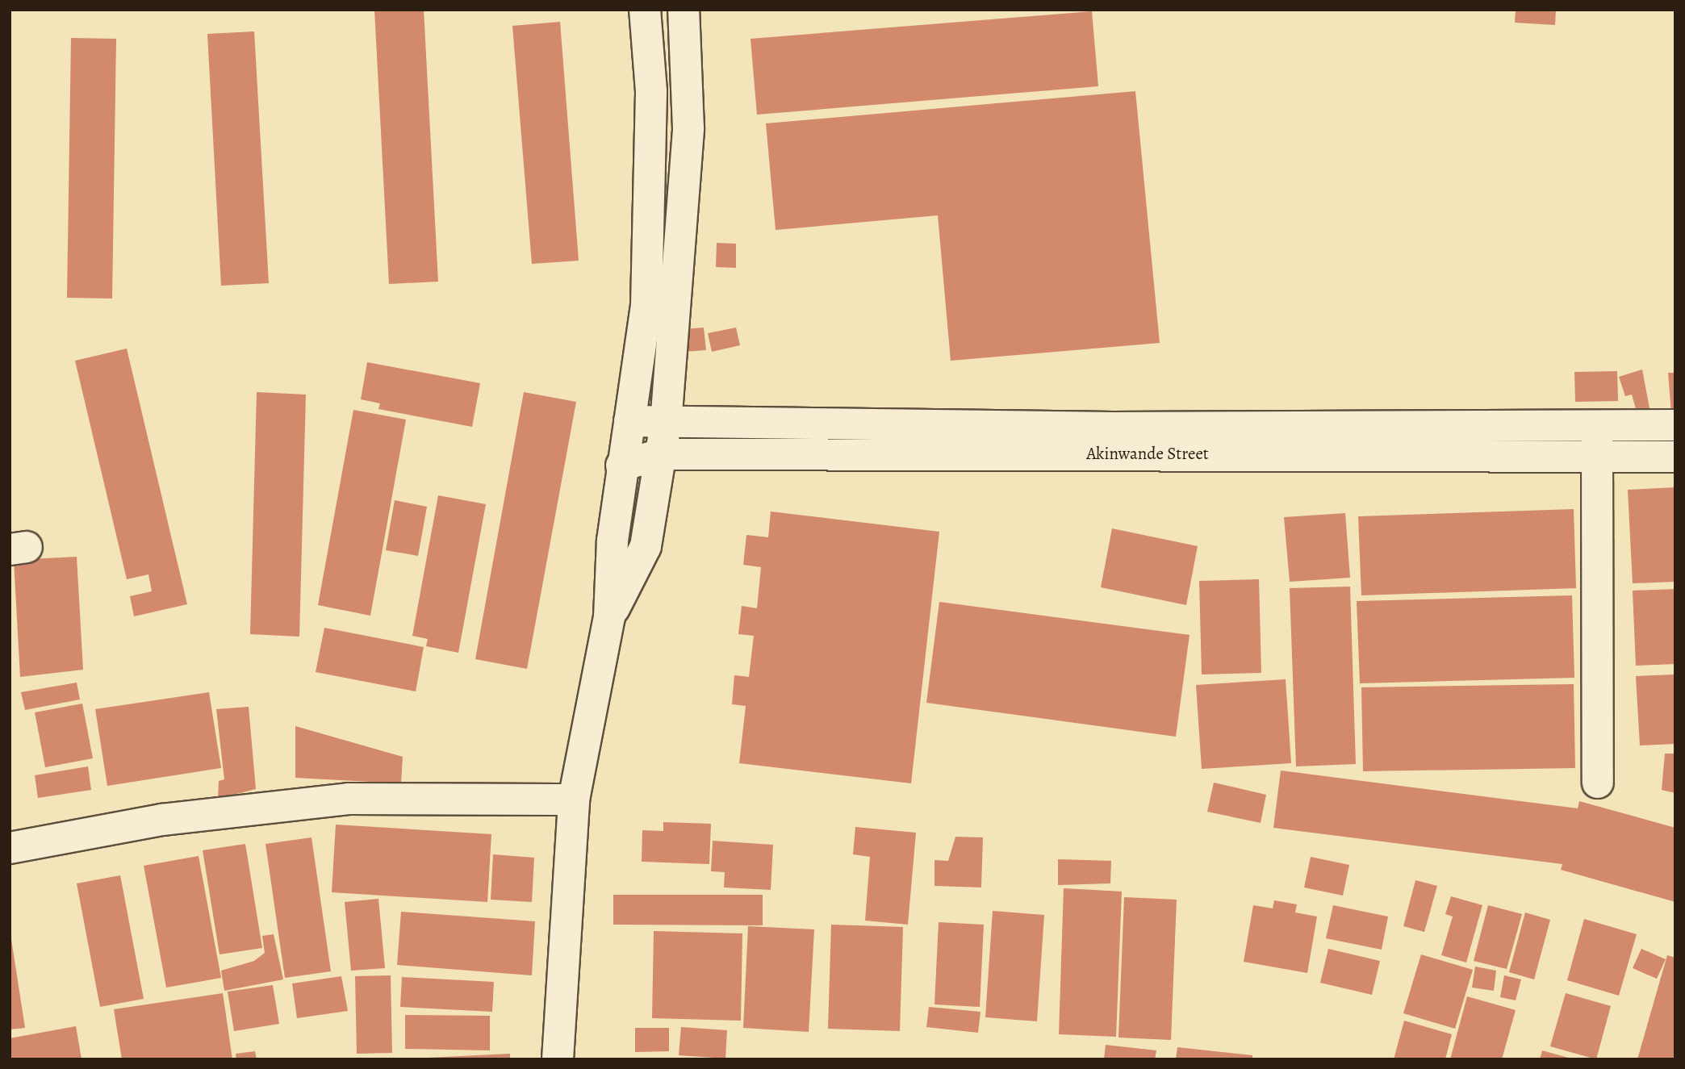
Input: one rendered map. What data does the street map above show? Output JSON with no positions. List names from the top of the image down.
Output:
{
  "streets": {
    "street": ["Akinwande Street"]
  }
}
